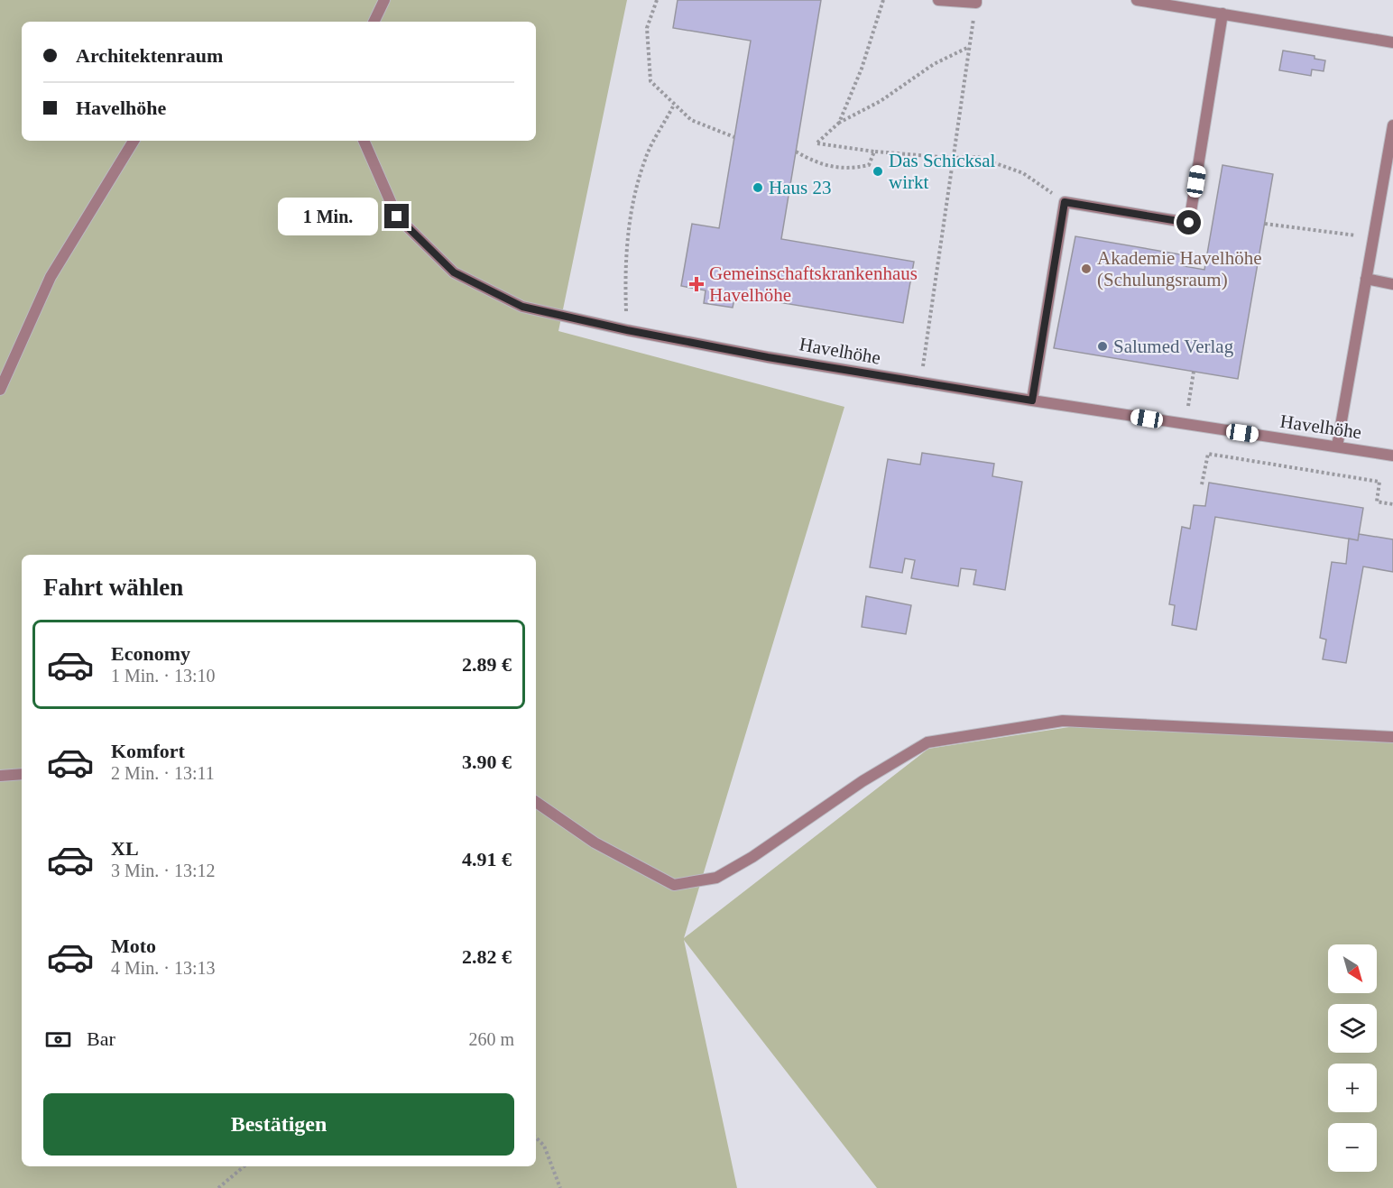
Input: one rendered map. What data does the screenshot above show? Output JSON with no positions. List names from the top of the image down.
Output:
{
  "streets": {
    "lane": ["Havelhöhe"]
  },
  "places": {
    "other": [
      "Das Schicksal wirkt",
      "Haus 23",
      "Akademie Havelhöhe (Schulungsraum)",
      "Salumed Verlag"
    ],
    "health": ["Gemeinschaftskrankenhaus Havelhöhe"]
  },
  "north": "bottom right",
  "page": {
    "banner": ["Architektenraum", "Havelhöhe"],
    "bubble": "1 Min.",
    "heading": "Fahrt wählen",
    "list": [
      {
        "name": "Economy",
        "note": "1 Min. · 13:10",
        "value": "2.89 €"
      },
      {
        "name": "Komfort",
        "note": "2 Min. · 13:11",
        "value": "3.90 €"
      },
      {
        "name": "XL",
        "note": "3 Min. · 13:12",
        "value": "4.91 €"
      },
      {
        "name": "Moto",
        "note": "4 Min. · 13:13",
        "value": "2.82 €"
      }
    ],
    "map_buttons": ["+", "−"],
    "pay": ["Bar", "260 m"],
    "buttons": "Bestätigen"
  }
}
